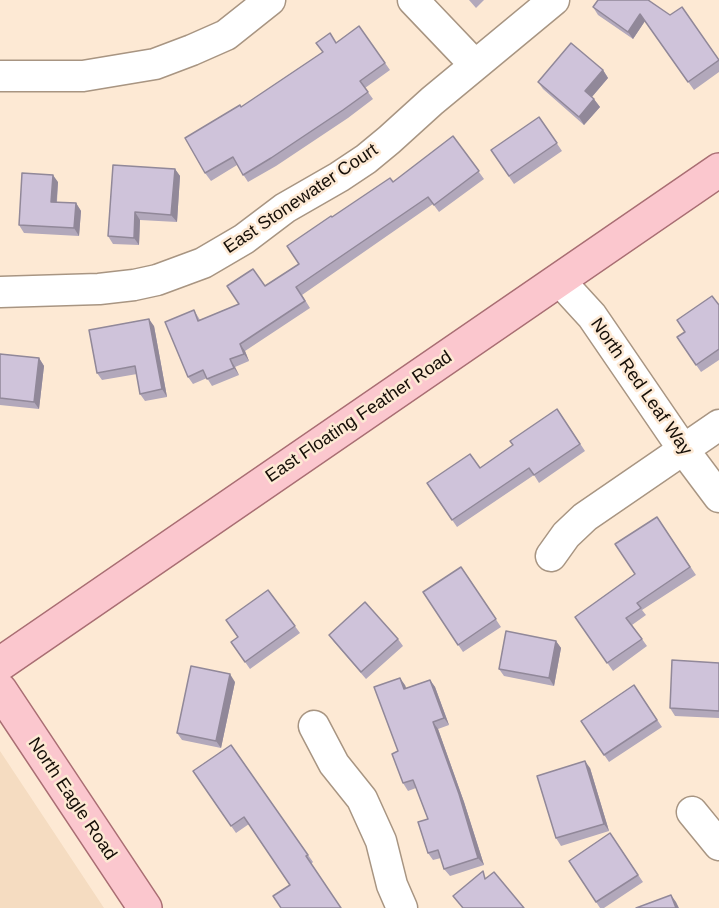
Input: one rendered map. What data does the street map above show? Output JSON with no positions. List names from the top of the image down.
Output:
{
  "streets": {
    "main road": ["East Floating Feather Road", "North Eagle Road"],
    "street": ["East Stonewater Court", "North Red Leaf Way"]
  },
  "crossings": [
    ["North Red Leaf Way", "East Floating Feather Road"]
  ]
}
